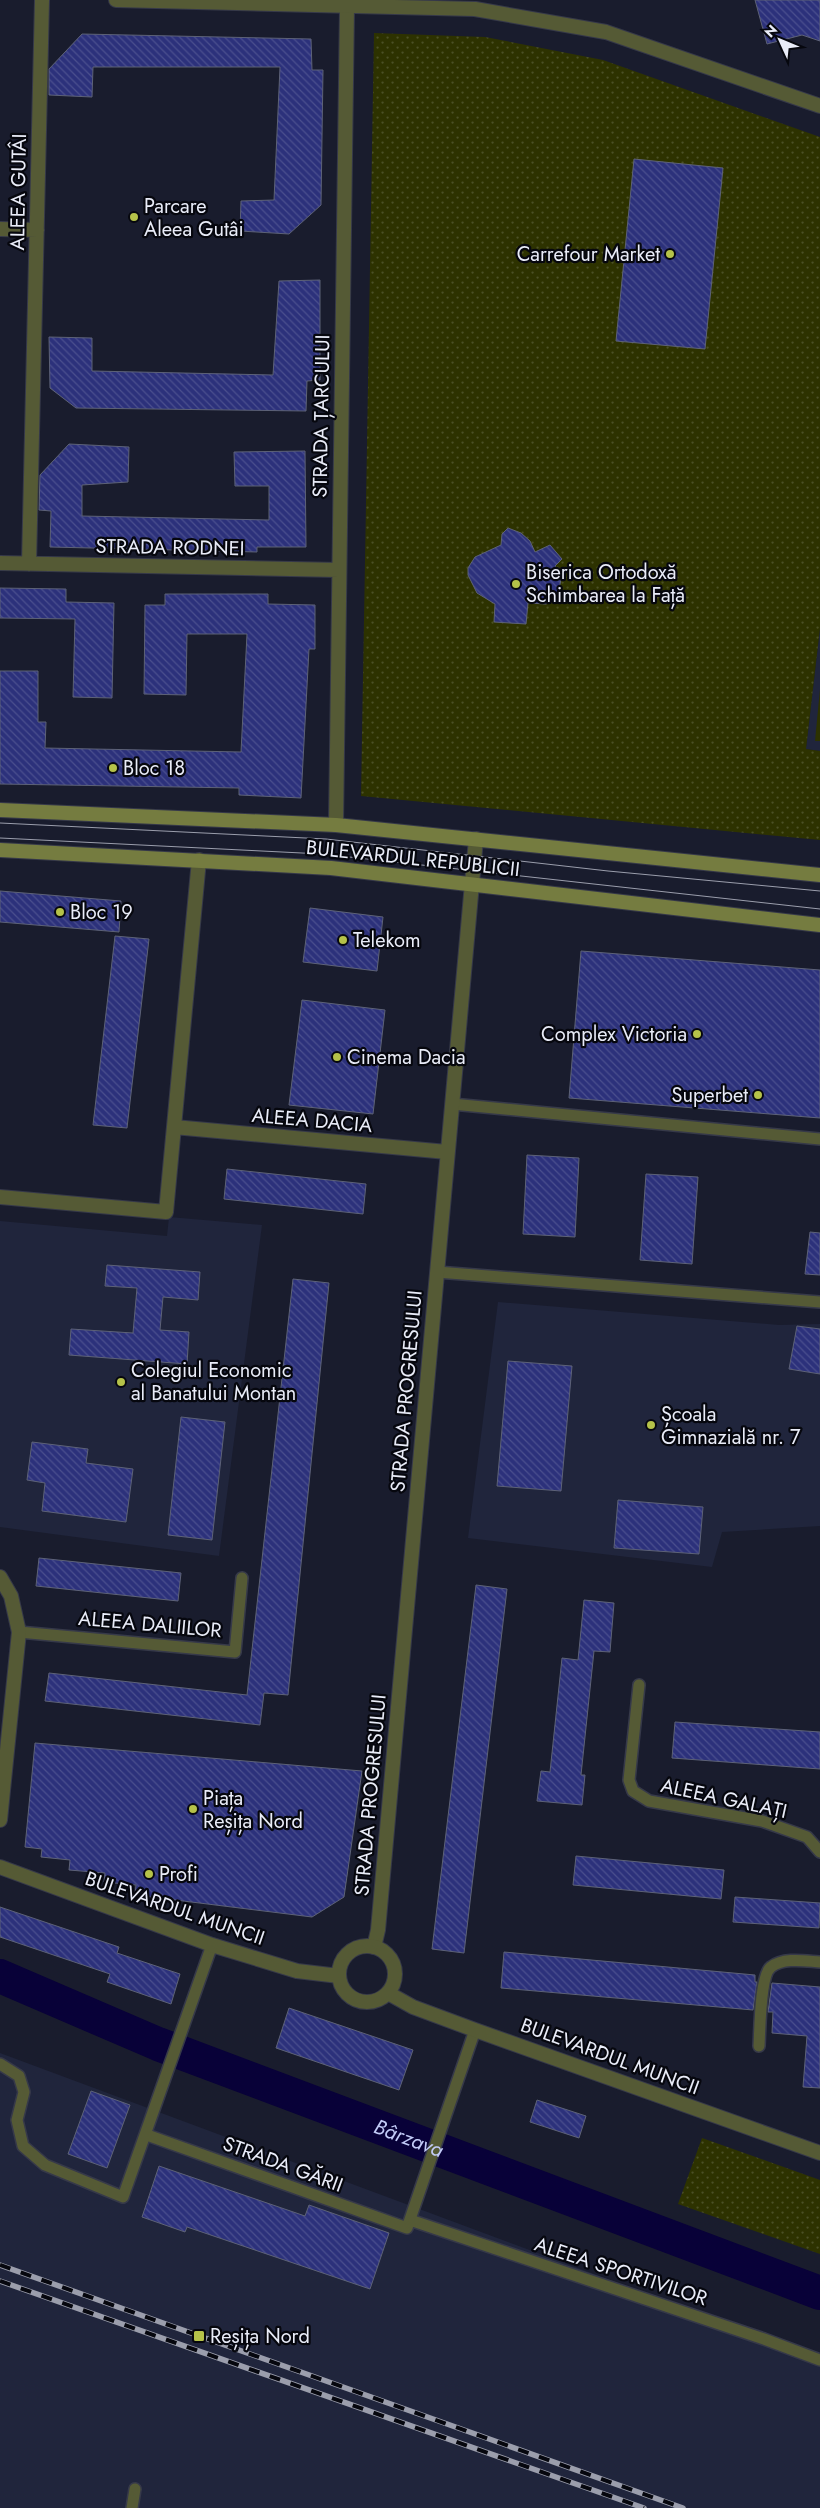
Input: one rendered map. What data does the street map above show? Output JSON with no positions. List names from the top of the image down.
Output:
{
  "streets": {
    "main road": ["BULEVARDUL REPUBLICII"],
    "street": [
      "ALEEA GUTÂI",
      "STRADA ȚARCULUI",
      "STRADA RODNEI",
      "ALEEA DACIA",
      "STRADA PROGRESULUI",
      "BULEVARDUL MUNCII"
    ],
    "lane": [
      "ALEEA DALIILOR",
      "ALEEA GALAȚI",
      "STRADA GĂRII",
      "ALEEA SPORTIVILOR"
    ]
  },
  "crossings": [
    ["ALEEA GUTÂI", "STRADA RODNEI"],
    ["STRADA ȚARCULUI", "STRADA RODNEI"],
    ["STRADA ȚARCULUI", "BULEVARDUL REPUBLICII"],
    ["BULEVARDUL REPUBLICII", "STRADA PROGRESULUI"],
    ["ALEEA DACIA", "STRADA PROGRESULUI"],
    ["STRADA PROGRESULUI", "BULEVARDUL MUNCII"],
    ["STRADA GĂRII", "ALEEA SPORTIVILOR"]
  ],
  "water": ["Bârzava"],
  "places": {
    "other": [
      "Parcare Aleea Gutâi",
      "Carrefour Market",
      "Biserica Ortodoxă Schimbarea la Față",
      "Bloc 18",
      "Bloc 19",
      "Telekom",
      "Complex Victoria",
      "Cinema Dacia",
      "Superbet",
      "Colegiul Economic al Banatului Montan",
      "Școala Gimnazială nr. 7",
      "Piața Reșița Nord",
      "Profi"
    ],
    "transit": ["Reșița Nord"]
  },
  "north": "top left"
}
